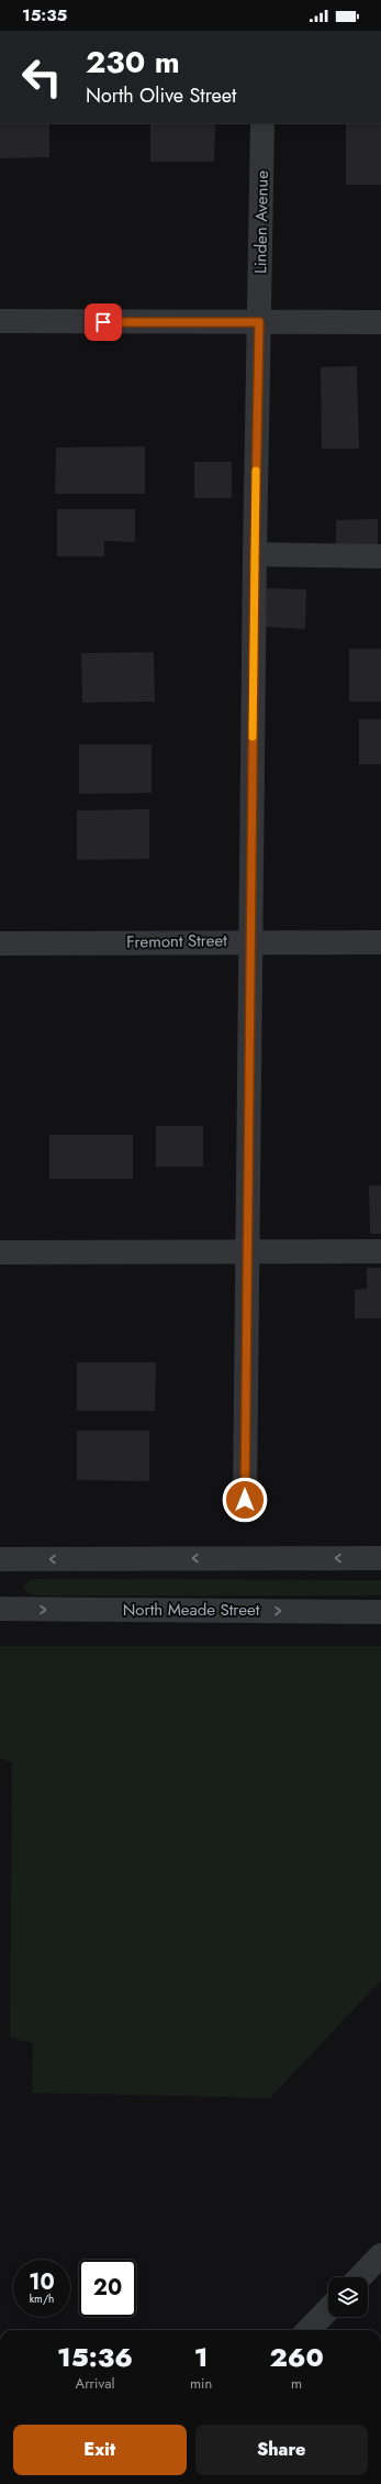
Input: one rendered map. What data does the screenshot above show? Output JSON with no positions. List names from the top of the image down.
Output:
{
  "streets": {
    "street": ["Linden Avenue", "Fremont Street", "North Meade Street"]
  },
  "crossings": [
    ["Linden Avenue", "Fremont Street"]
  ],
  "page": {
    "status": "15:35",
    "turn": ["230 m", "North Olive Street"],
    "speed": "10 km/h",
    "limit": "20",
    "eta": [
      "15:36",
      "Arrival",
      "1",
      "min",
      "260",
      "m"
    ],
    "buttons": ["Exit", "Share"]
  }
}
